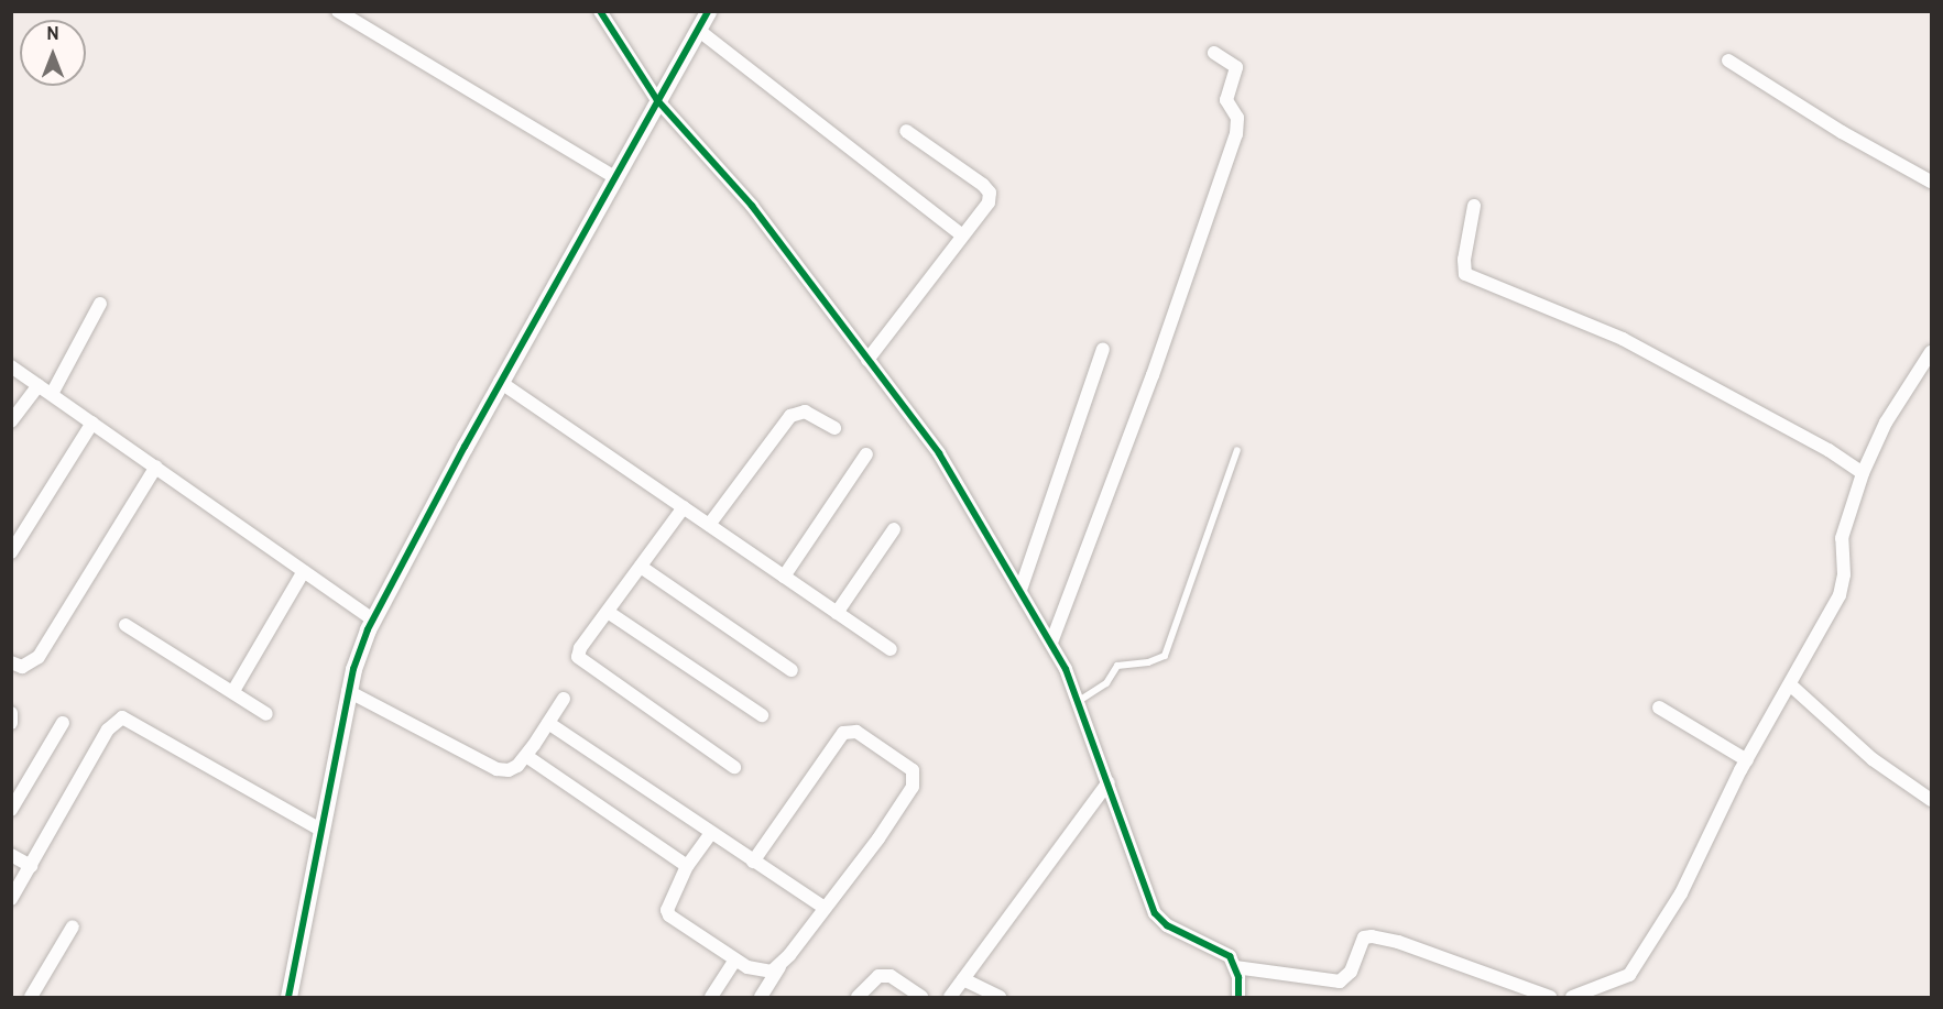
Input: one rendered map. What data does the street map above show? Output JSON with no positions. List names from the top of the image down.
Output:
{
  "north": "top"
}
